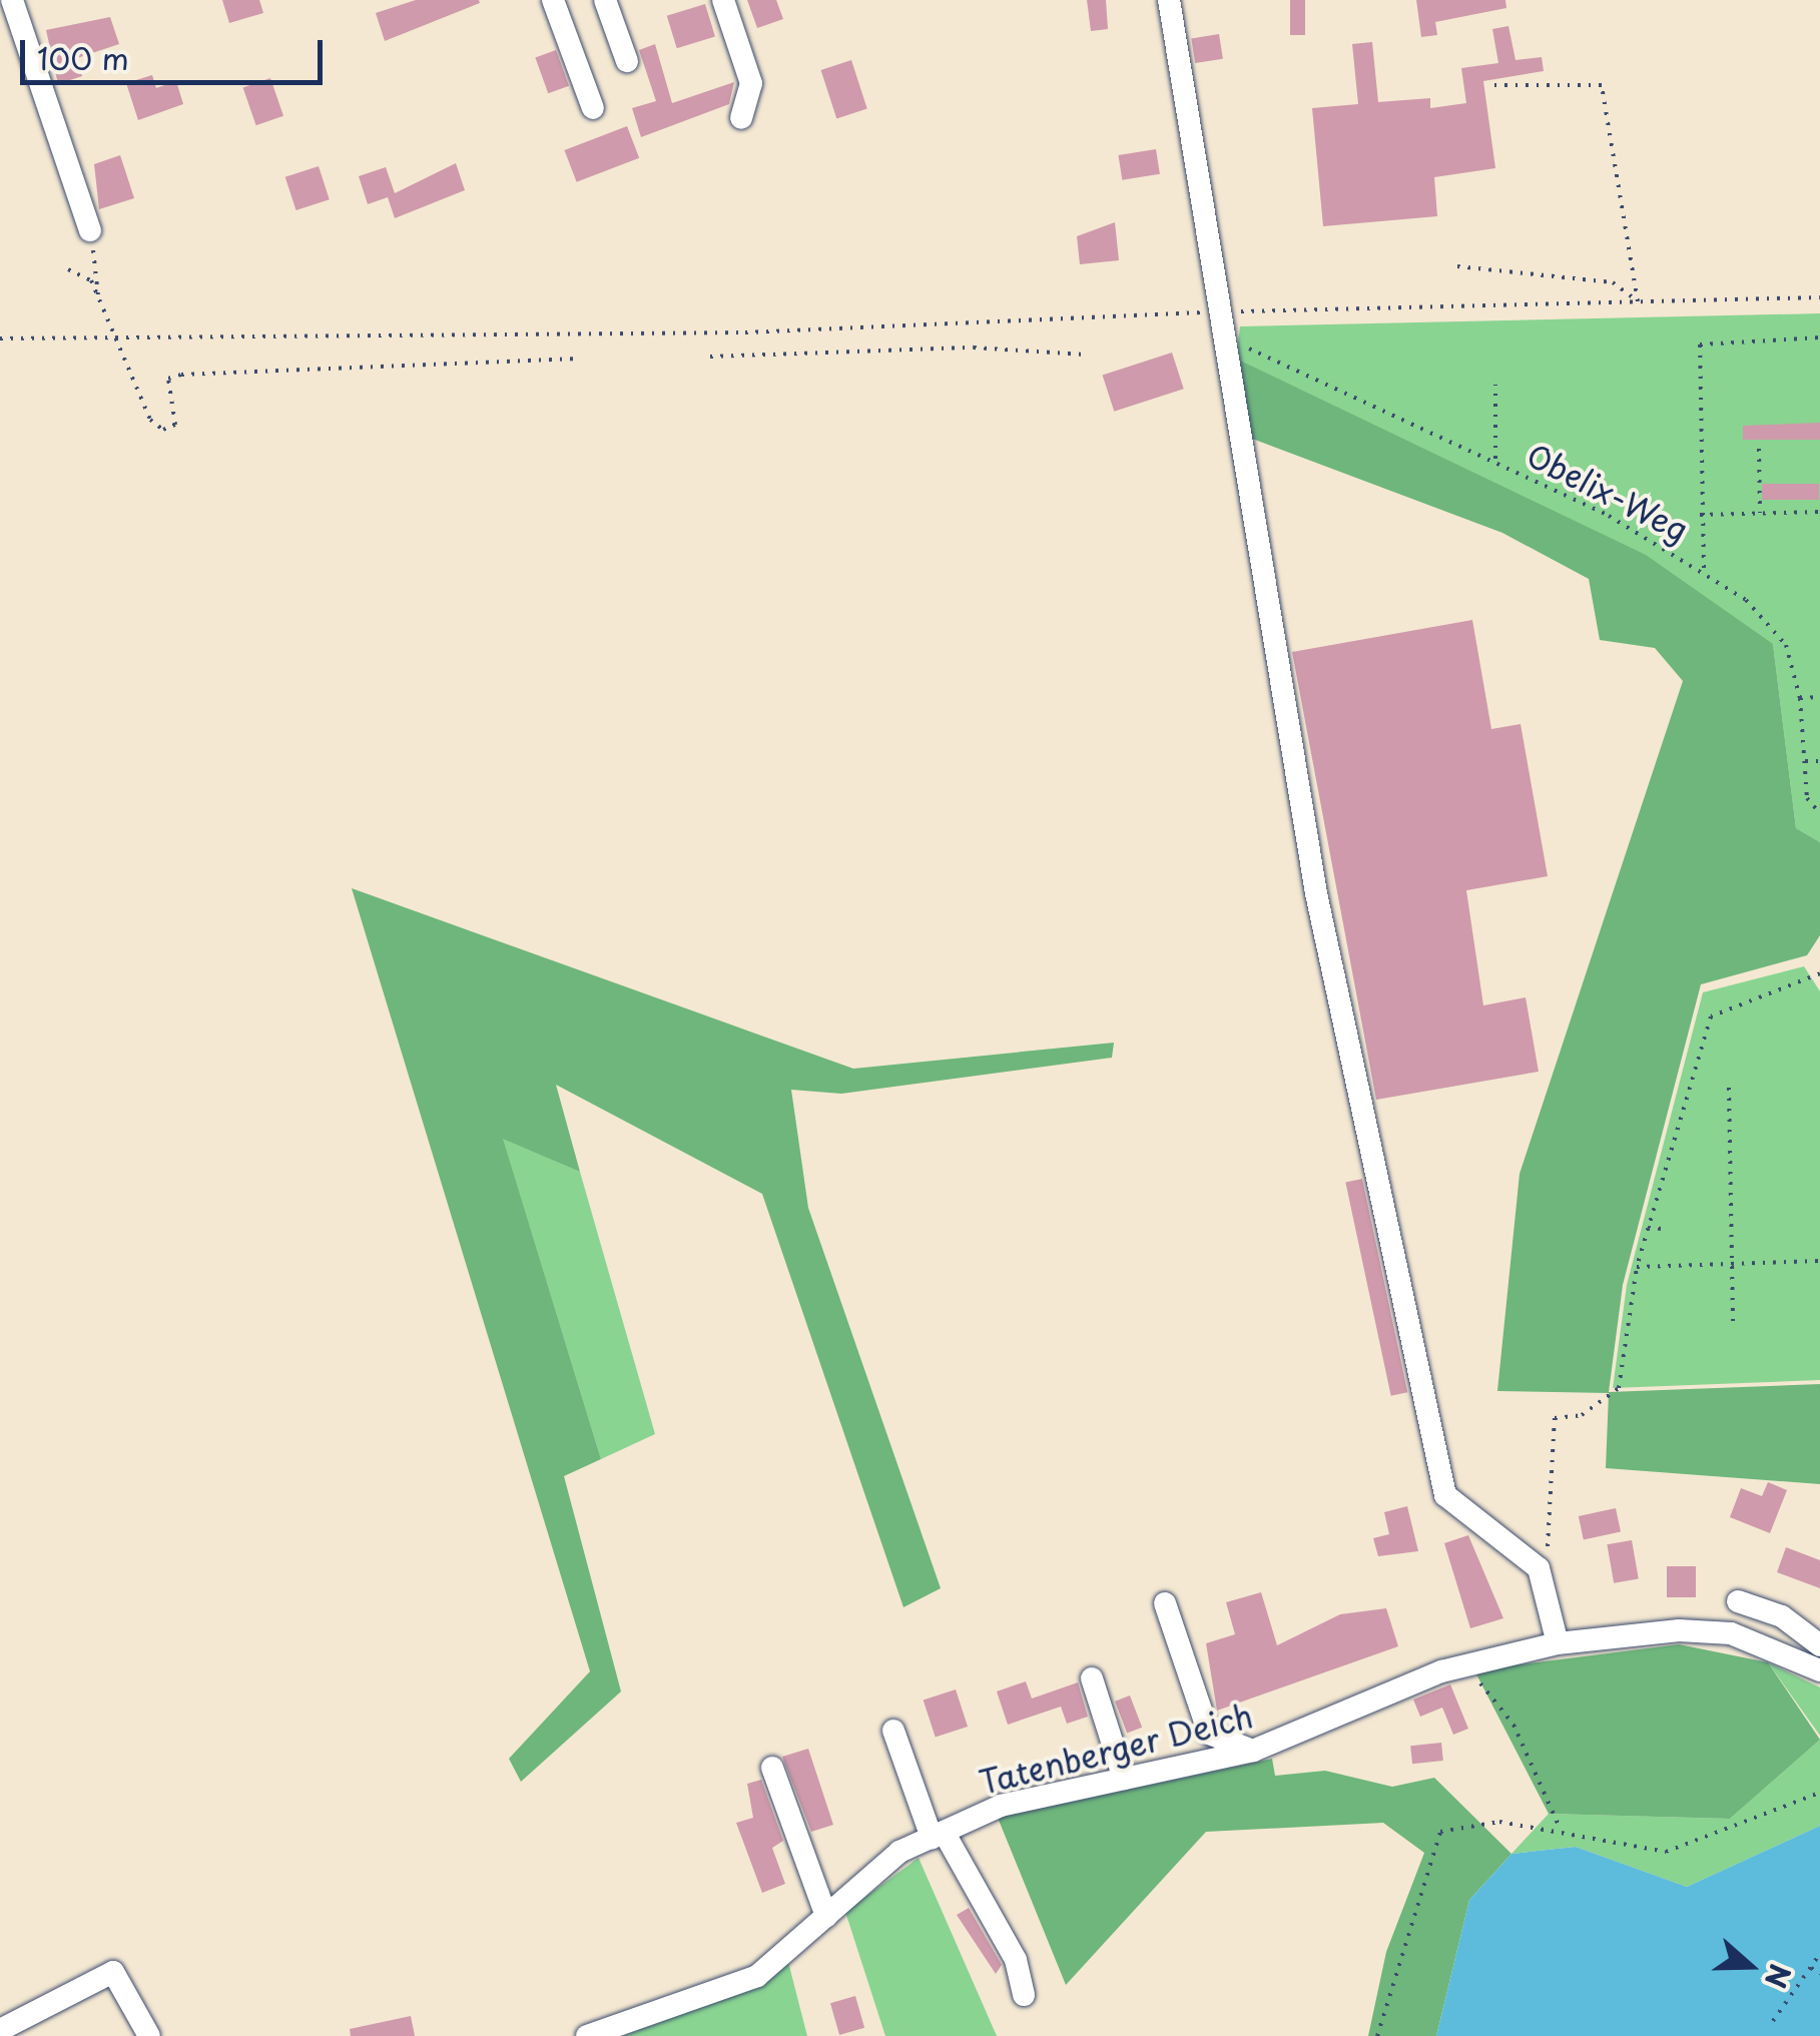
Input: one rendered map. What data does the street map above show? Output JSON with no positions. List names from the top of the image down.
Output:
{
  "streets": {
    "street": ["Tatenberger Deich"],
    "path": ["Obelix-Weg"]
  },
  "scale_bar": "100 m",
  "north": "right"
}
